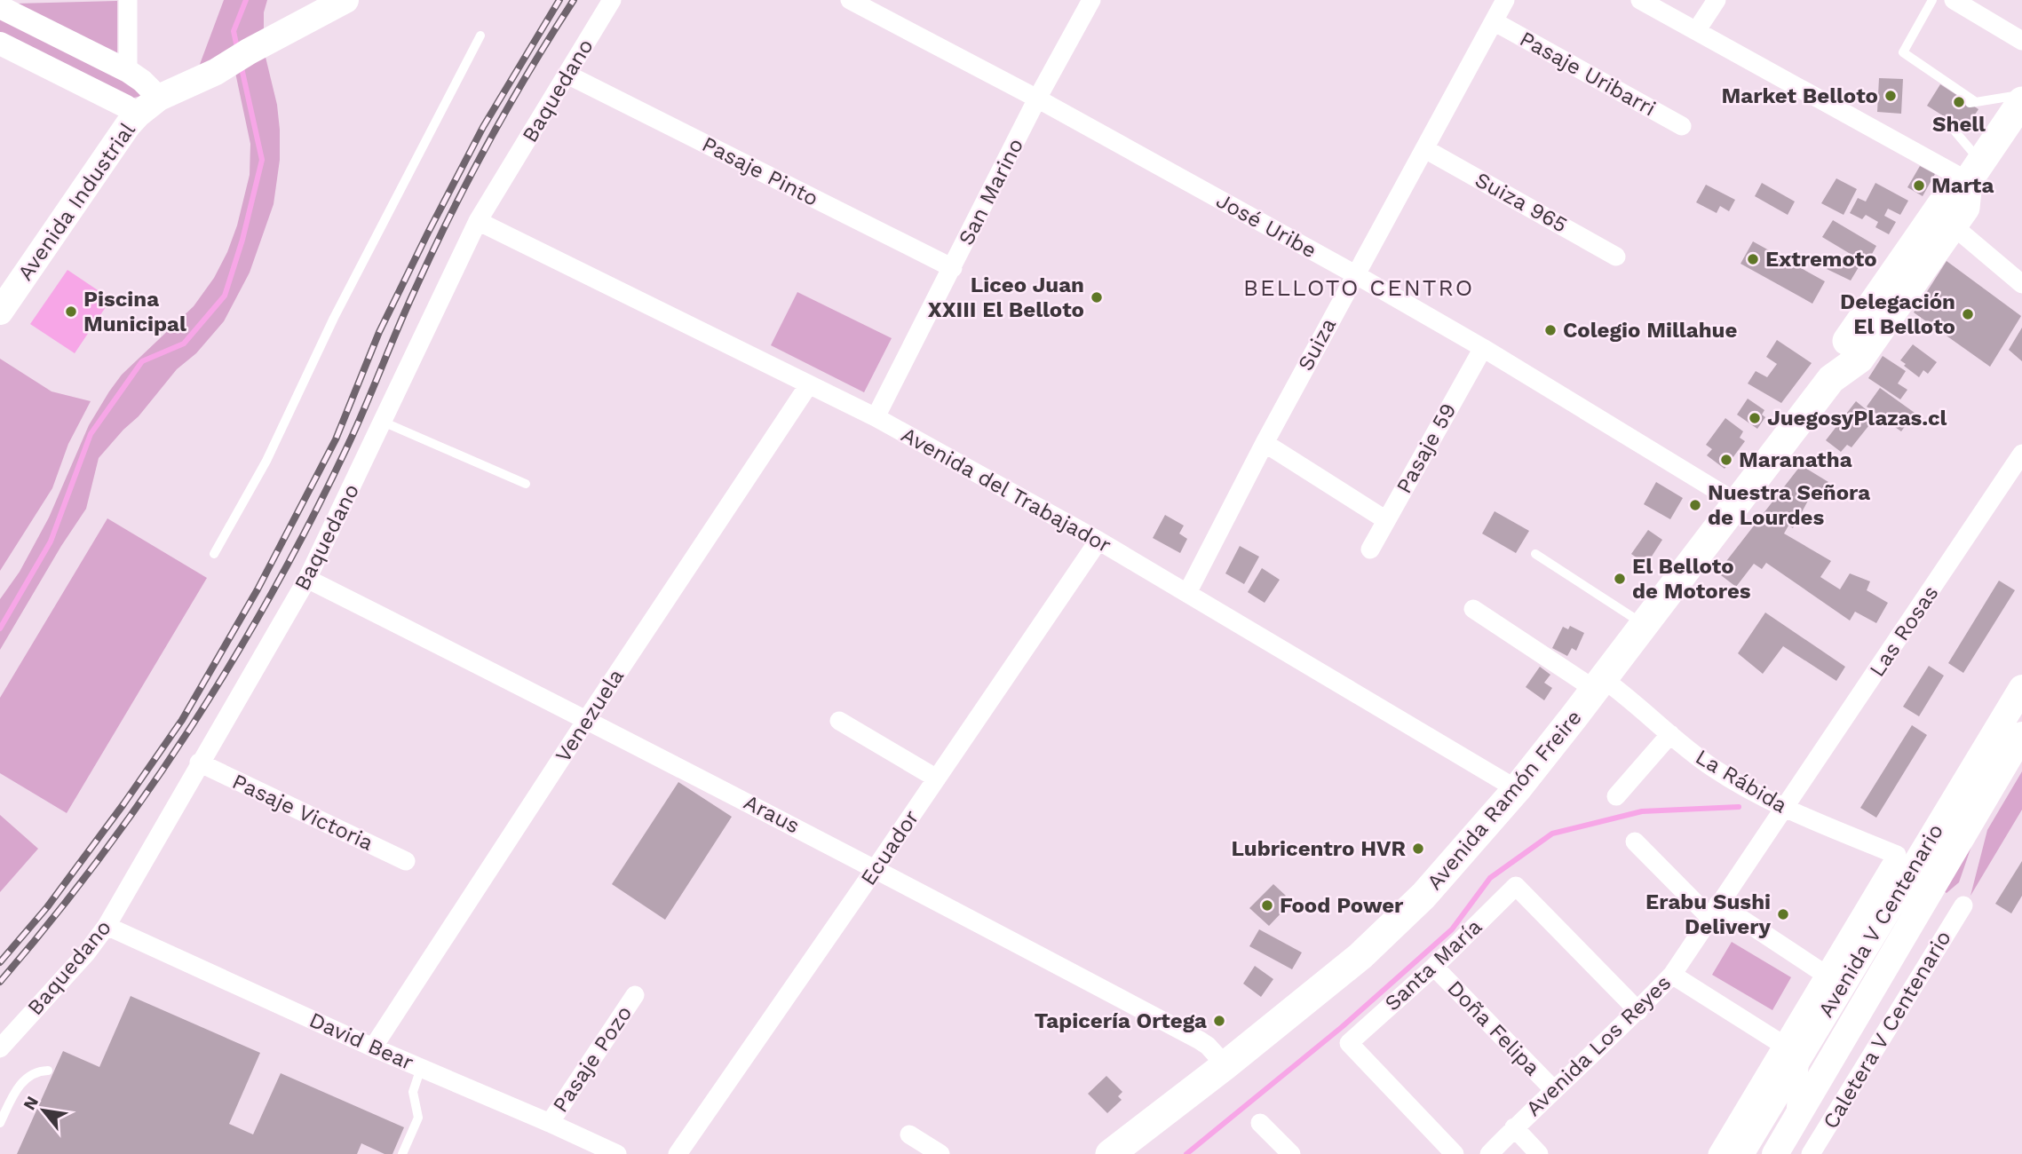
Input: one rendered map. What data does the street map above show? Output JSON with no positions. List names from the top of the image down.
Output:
{
  "streets": {
    "main road": ["Avenida Industrial", "Avenida Ramón Freire", "Avenida V Centenario"],
    "street": [
      "Pasaje Uribarri",
      "Baquedano",
      "Pasaje Pinto",
      "San Marino",
      "Suiza 965",
      "José Uribe",
      "Suiza",
      "Pasaje 59",
      "Avenida del Trabajador",
      "Las Rosas",
      "Venezuela",
      "La Rábida",
      "Pasaje Victoria",
      "Araus",
      "Ecuador",
      "Santa María",
      "Doña Felipa",
      "Caletera V Centenario",
      "David Bear",
      "Avenida Los Reyes",
      "Pasaje Pozo"
    ]
  },
  "crossings": [
    ["Pasaje Uribarri", "Suiza"],
    ["Baquedano", "Pasaje Pinto"],
    ["Baquedano", "Avenida del Trabajador"],
    ["Baquedano", "Pasaje Victoria"],
    ["Baquedano", "Araus"],
    ["Baquedano", "David Bear"],
    ["Pasaje Pinto", "San Marino"],
    ["San Marino", "José Uribe"],
    ["San Marino", "Avenida del Trabajador"],
    ["Suiza 965", "Suiza"],
    ["José Uribe", "Suiza"],
    ["José Uribe", "Pasaje 59"],
    ["José Uribe", "Avenida Ramón Freire"],
    ["Suiza", "Avenida del Trabajador"],
    ["Avenida del Trabajador", "Venezuela"],
    ["Avenida del Trabajador", "Avenida Ramón Freire"],
    ["Avenida del Trabajador", "Ecuador"],
    ["Las Rosas", "La Rábida"],
    ["Las Rosas", "Avenida Los Reyes"],
    ["Venezuela", "Araus"],
    ["Venezuela", "David Bear"],
    ["La Rábida", "Avenida Ramón Freire"],
    ["La Rábida", "Avenida Los Reyes"],
    ["Avenida Ramón Freire", "Araus"],
    ["Araus", "Ecuador"],
    ["Santa María", "Doña Felipa"],
    ["Santa María", "Avenida Los Reyes"],
    ["Doña Felipa", "Avenida Los Reyes"],
    ["David Bear", "Pasaje Pozo"]
  ],
  "districts": ["BELLOTO CENTRO"],
  "places": [
    "Market Belloto",
    "Shell",
    "Marta",
    "Extremoto",
    "Liceo Juan XXIII El Belloto",
    "Piscina Municipal",
    "Delegación El Belloto",
    "Colegio Millahue",
    "JuegosyPlazas.cl",
    "Maranatha",
    "Nuestra Señora de Lourdes",
    "El Belloto de Motores",
    "Lubricentro HVR",
    "Food Power",
    "Erabu Sushi Delivery",
    "Tapicería Ortega"
  ],
  "north": "top left"
}
